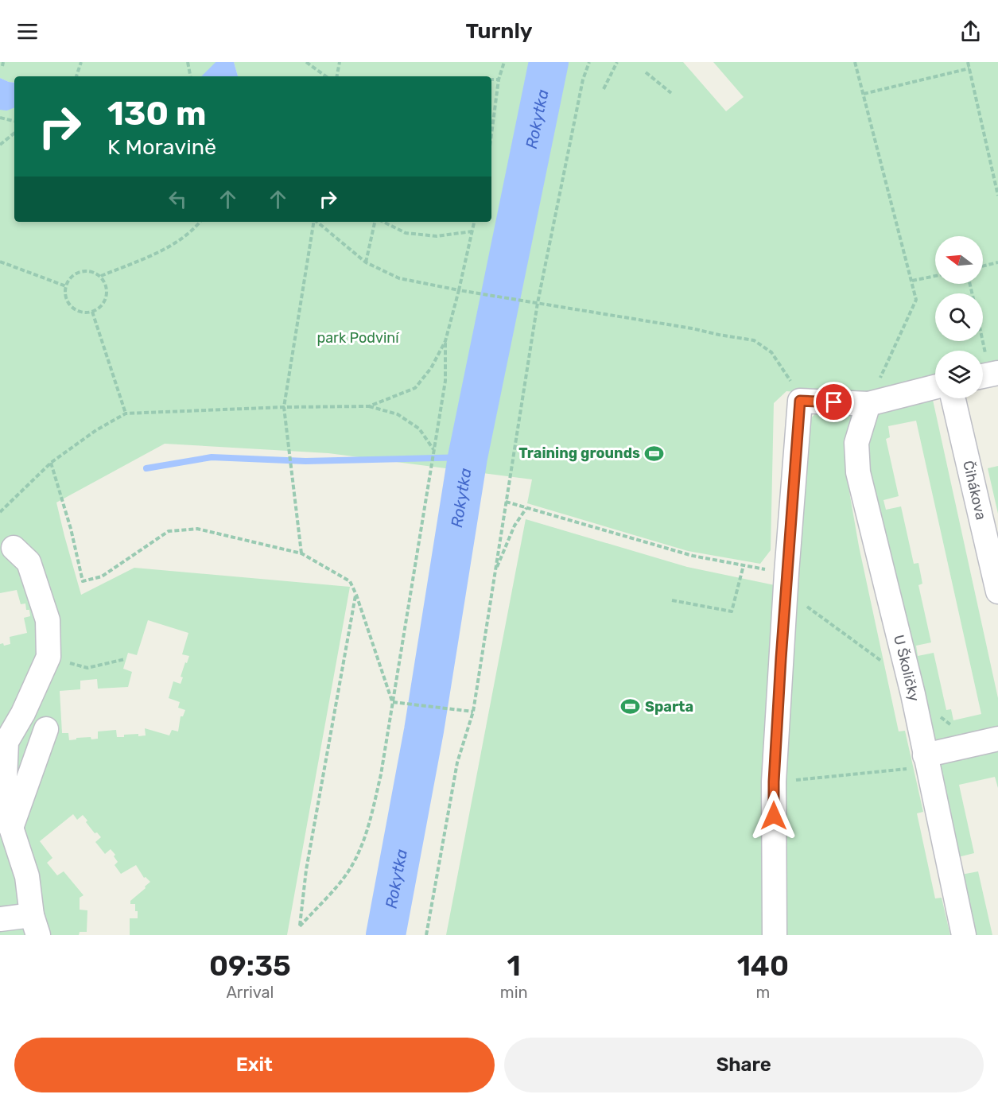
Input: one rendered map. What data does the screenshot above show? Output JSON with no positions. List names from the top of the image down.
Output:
{
  "streets": {
    "street": ["Čihákova", "U Školičky"]
  },
  "water": ["Rokytka"],
  "parks": ["park Podviní"],
  "places": {
    "sports": ["Training grounds", "Sparta"]
  },
  "north": "left",
  "page": {
    "header": "Turnly",
    "turn": ["130 m", "K Moravině"],
    "eta": [
      "09:35",
      "Arrival",
      "1",
      "min",
      "140",
      "m"
    ],
    "buttons": ["Exit", "Share"]
  }
}
